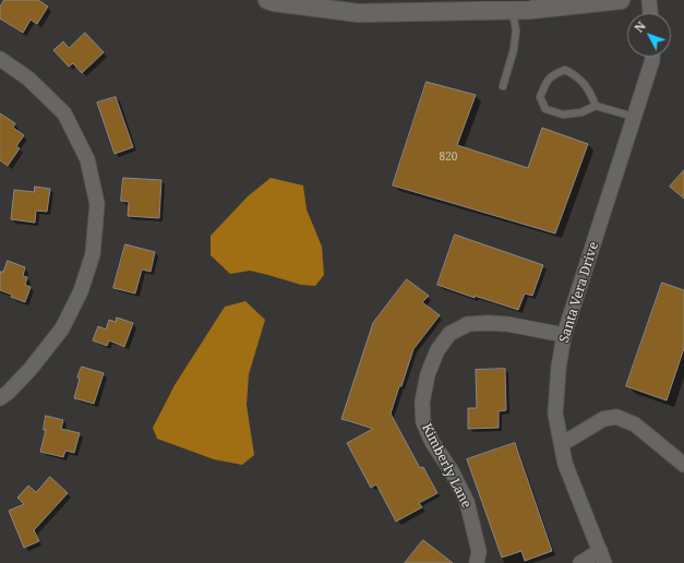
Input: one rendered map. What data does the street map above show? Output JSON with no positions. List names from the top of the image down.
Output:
{
  "streets": {
    "street": ["Santa Vera Drive", "Kimberly Lane"]
  },
  "crossings": [
    ["Santa Vera Drive", "Kimberly Lane"]
  ],
  "house_numbers": ["820"],
  "north": "top left"
}
